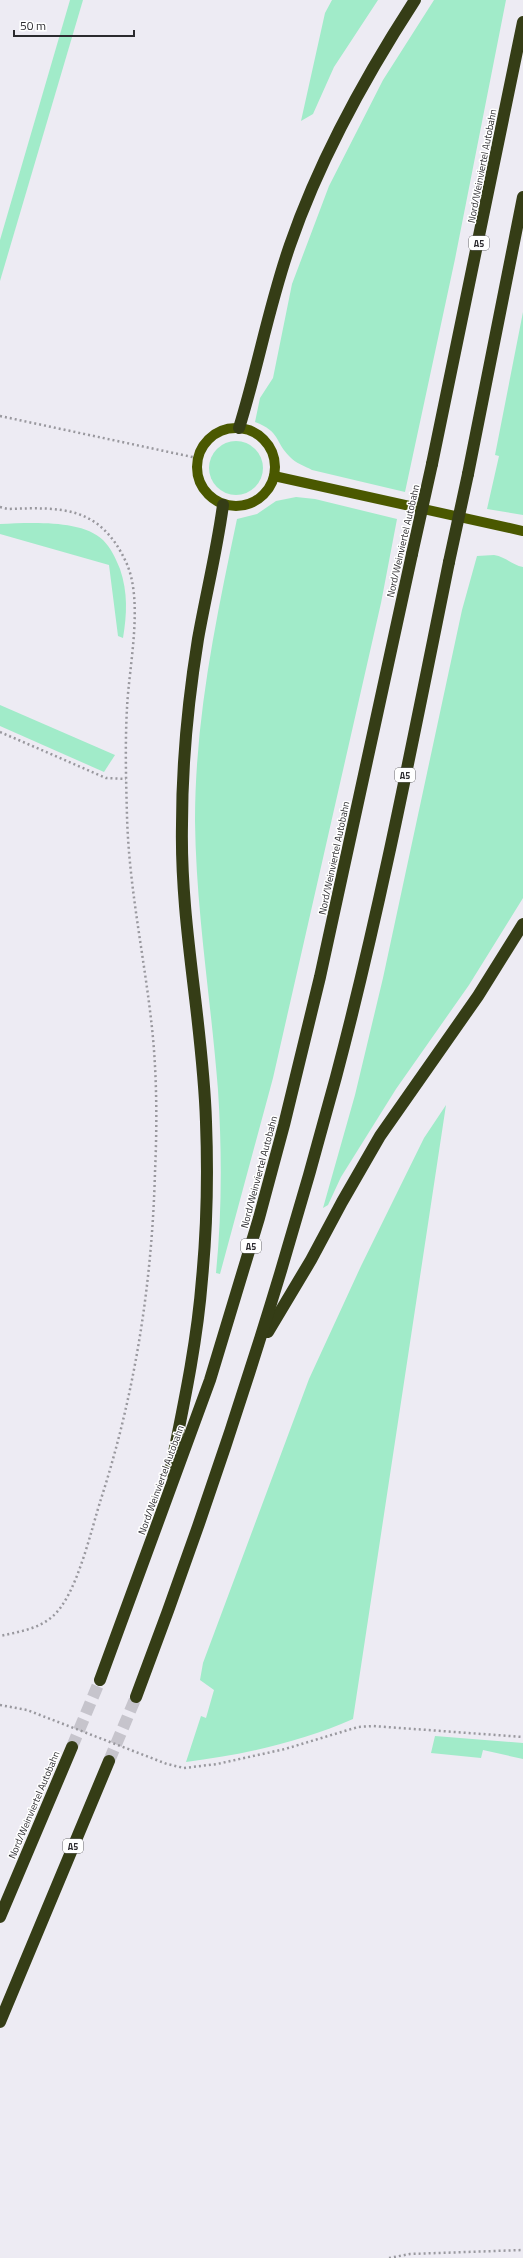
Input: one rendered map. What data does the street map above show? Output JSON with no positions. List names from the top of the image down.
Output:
{
  "streets": {
    "highway": ["Nord/Weinviertel Autobahn", "A5"]
  },
  "scale_bar": "50 m"
}
